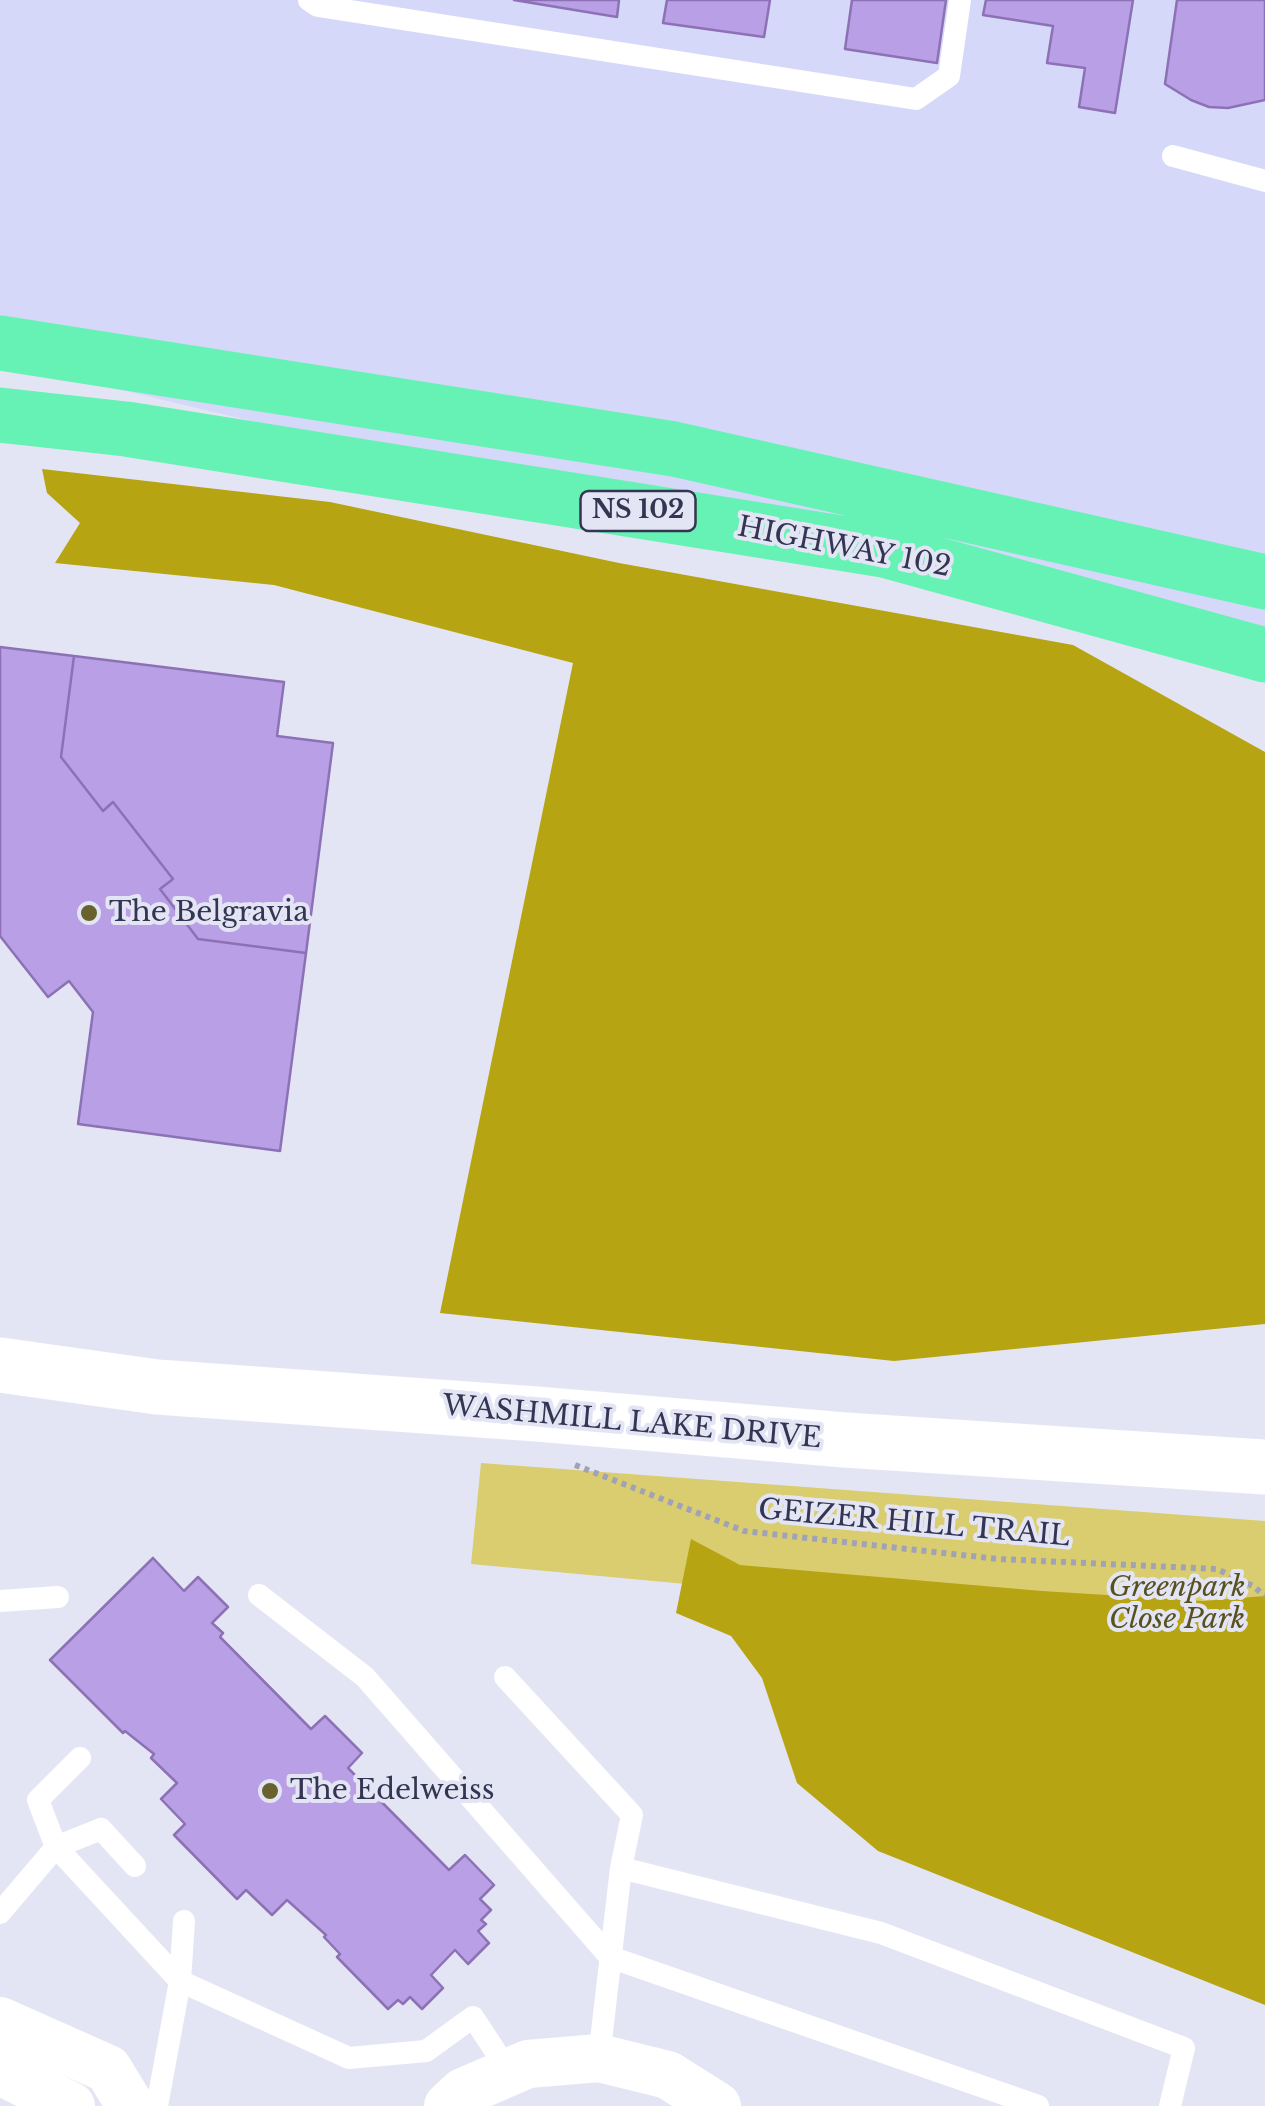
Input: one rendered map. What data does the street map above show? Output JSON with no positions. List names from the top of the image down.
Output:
{
  "streets": {
    "highway": ["NS 102", "HIGHWAY 102"],
    "street": ["WASHMILL LAKE DRIVE"],
    "path": ["GEIZER HILL TRAIL"]
  },
  "parks": ["Greenpark Close Park"],
  "places": ["The Belgravia", "The Edelweiss"]
}
